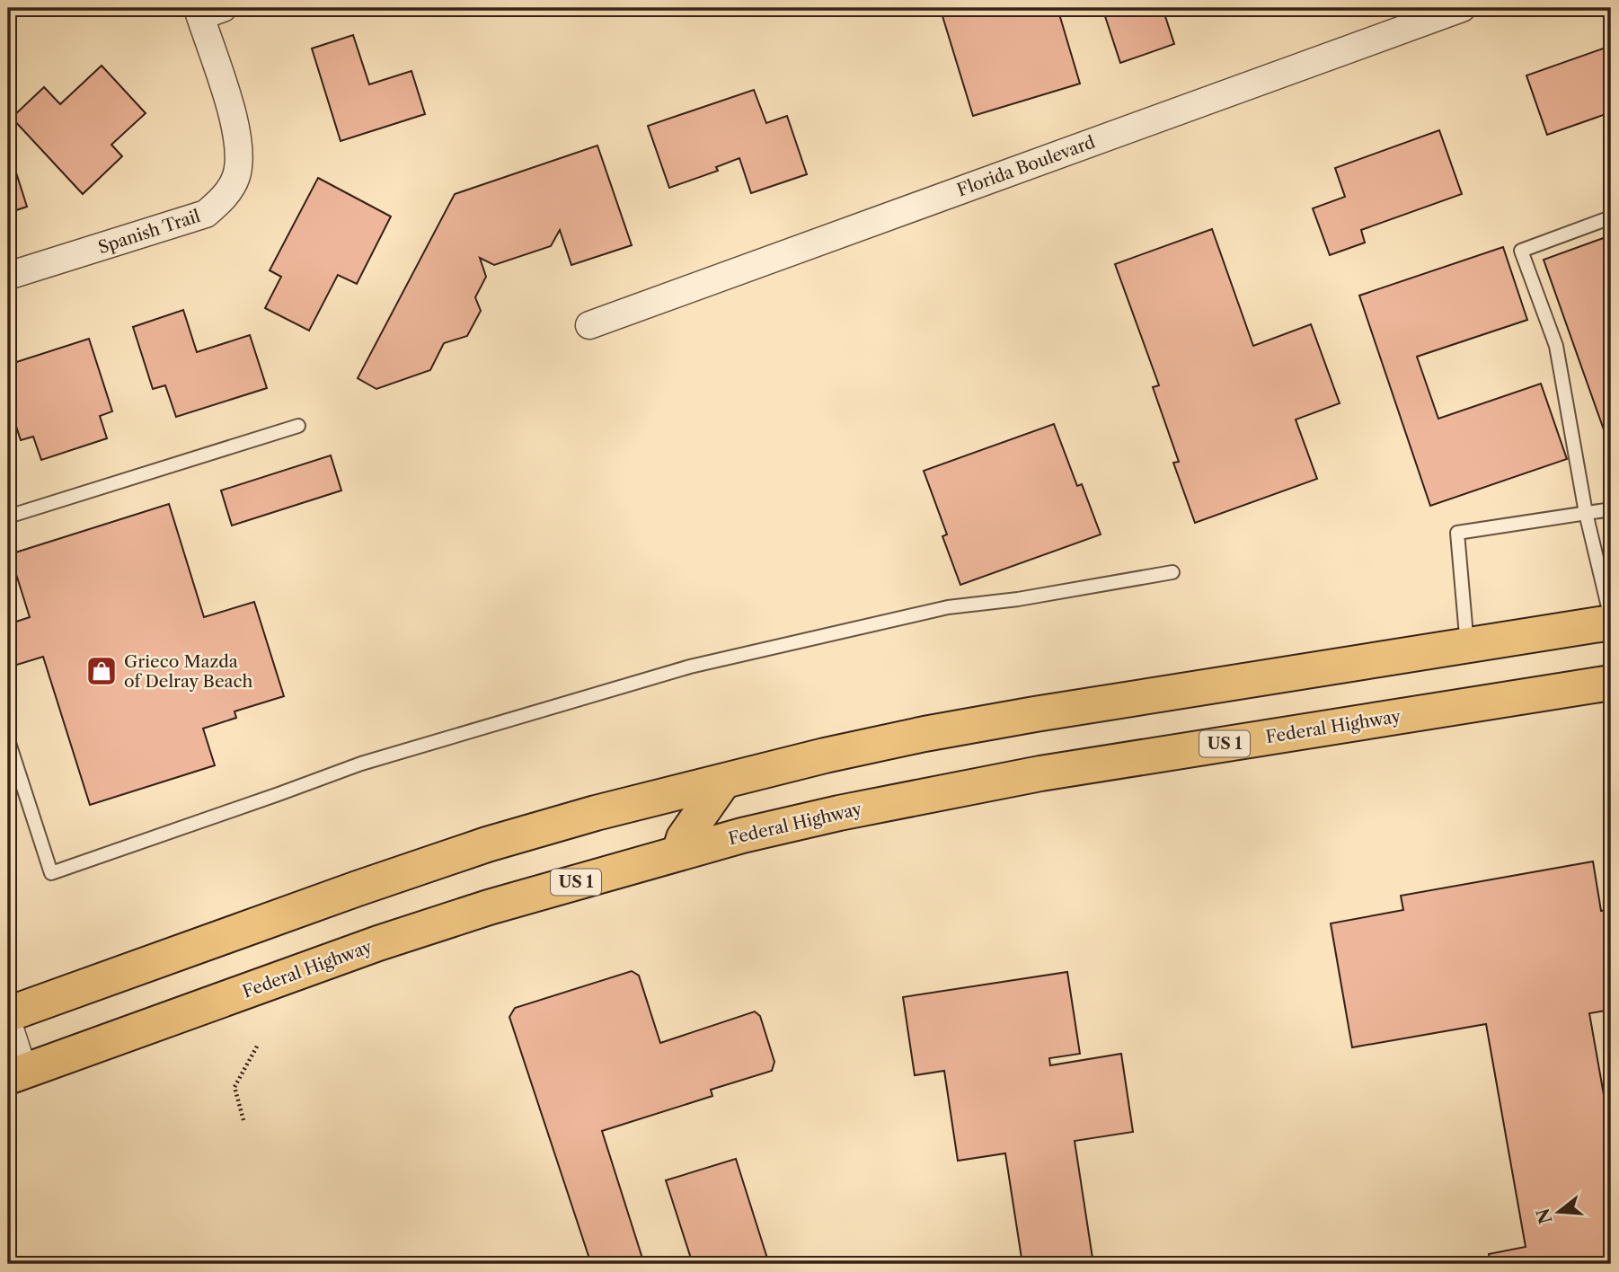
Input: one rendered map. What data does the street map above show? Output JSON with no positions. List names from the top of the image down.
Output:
{
  "streets": {
    "main road": ["Federal Highway", "US 1"],
    "street": ["Florida Boulevard", "Spanish Trail"]
  },
  "places": {
    "shop": ["Grieco Mazda of Delray Beach"]
  },
  "north": "left"
}
